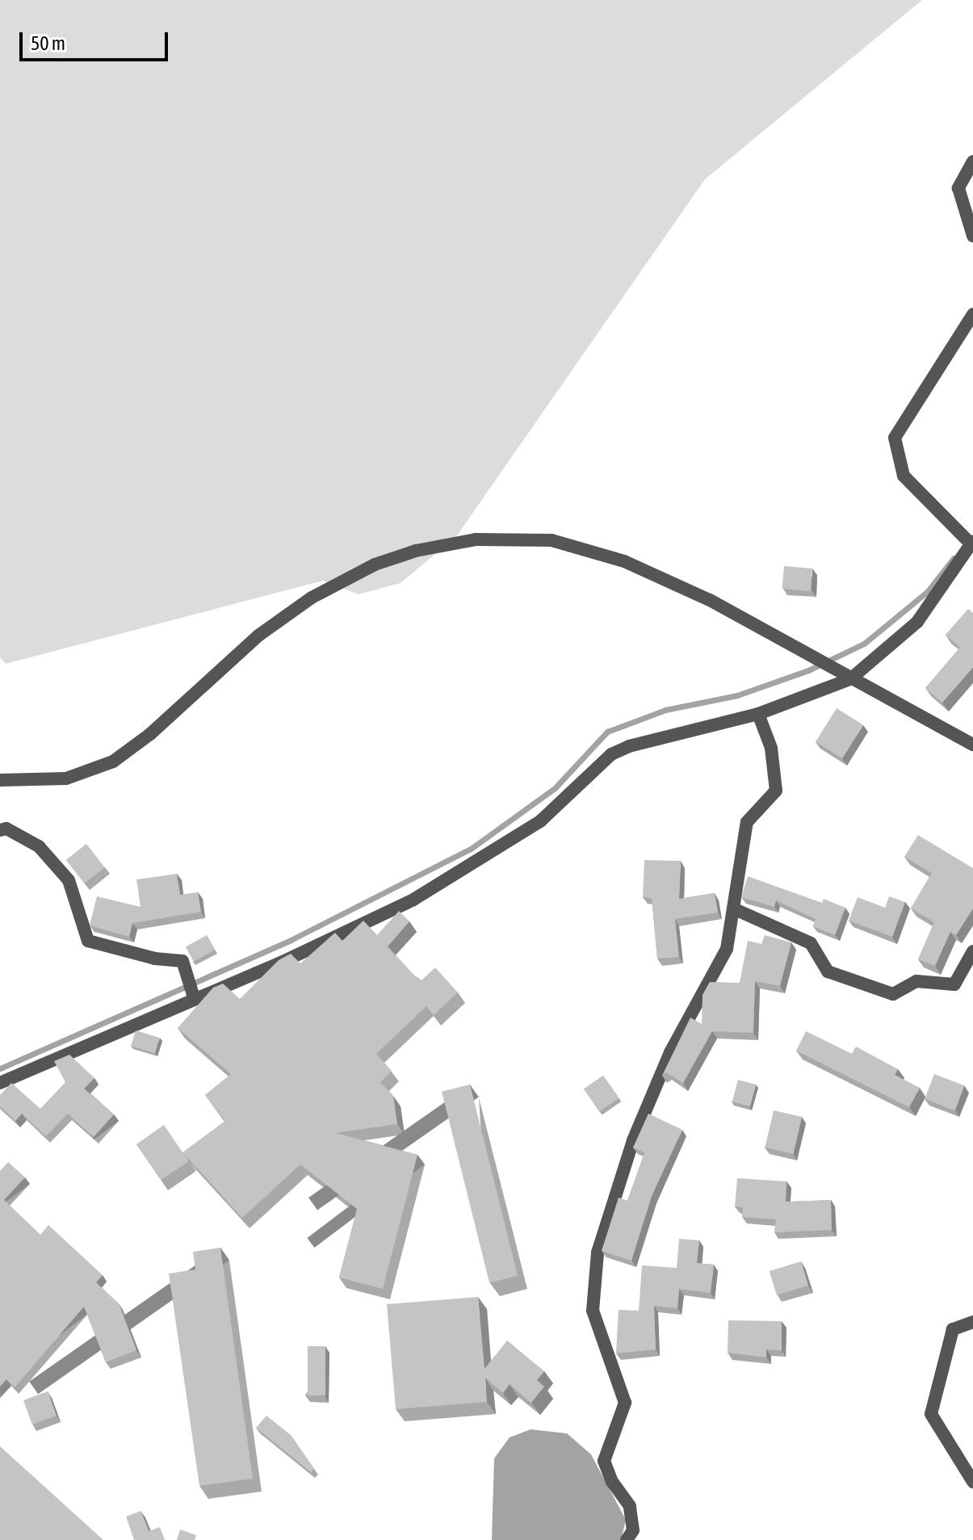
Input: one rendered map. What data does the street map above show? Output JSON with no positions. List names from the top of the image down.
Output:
{
  "scale_bar": "50 m"
}
